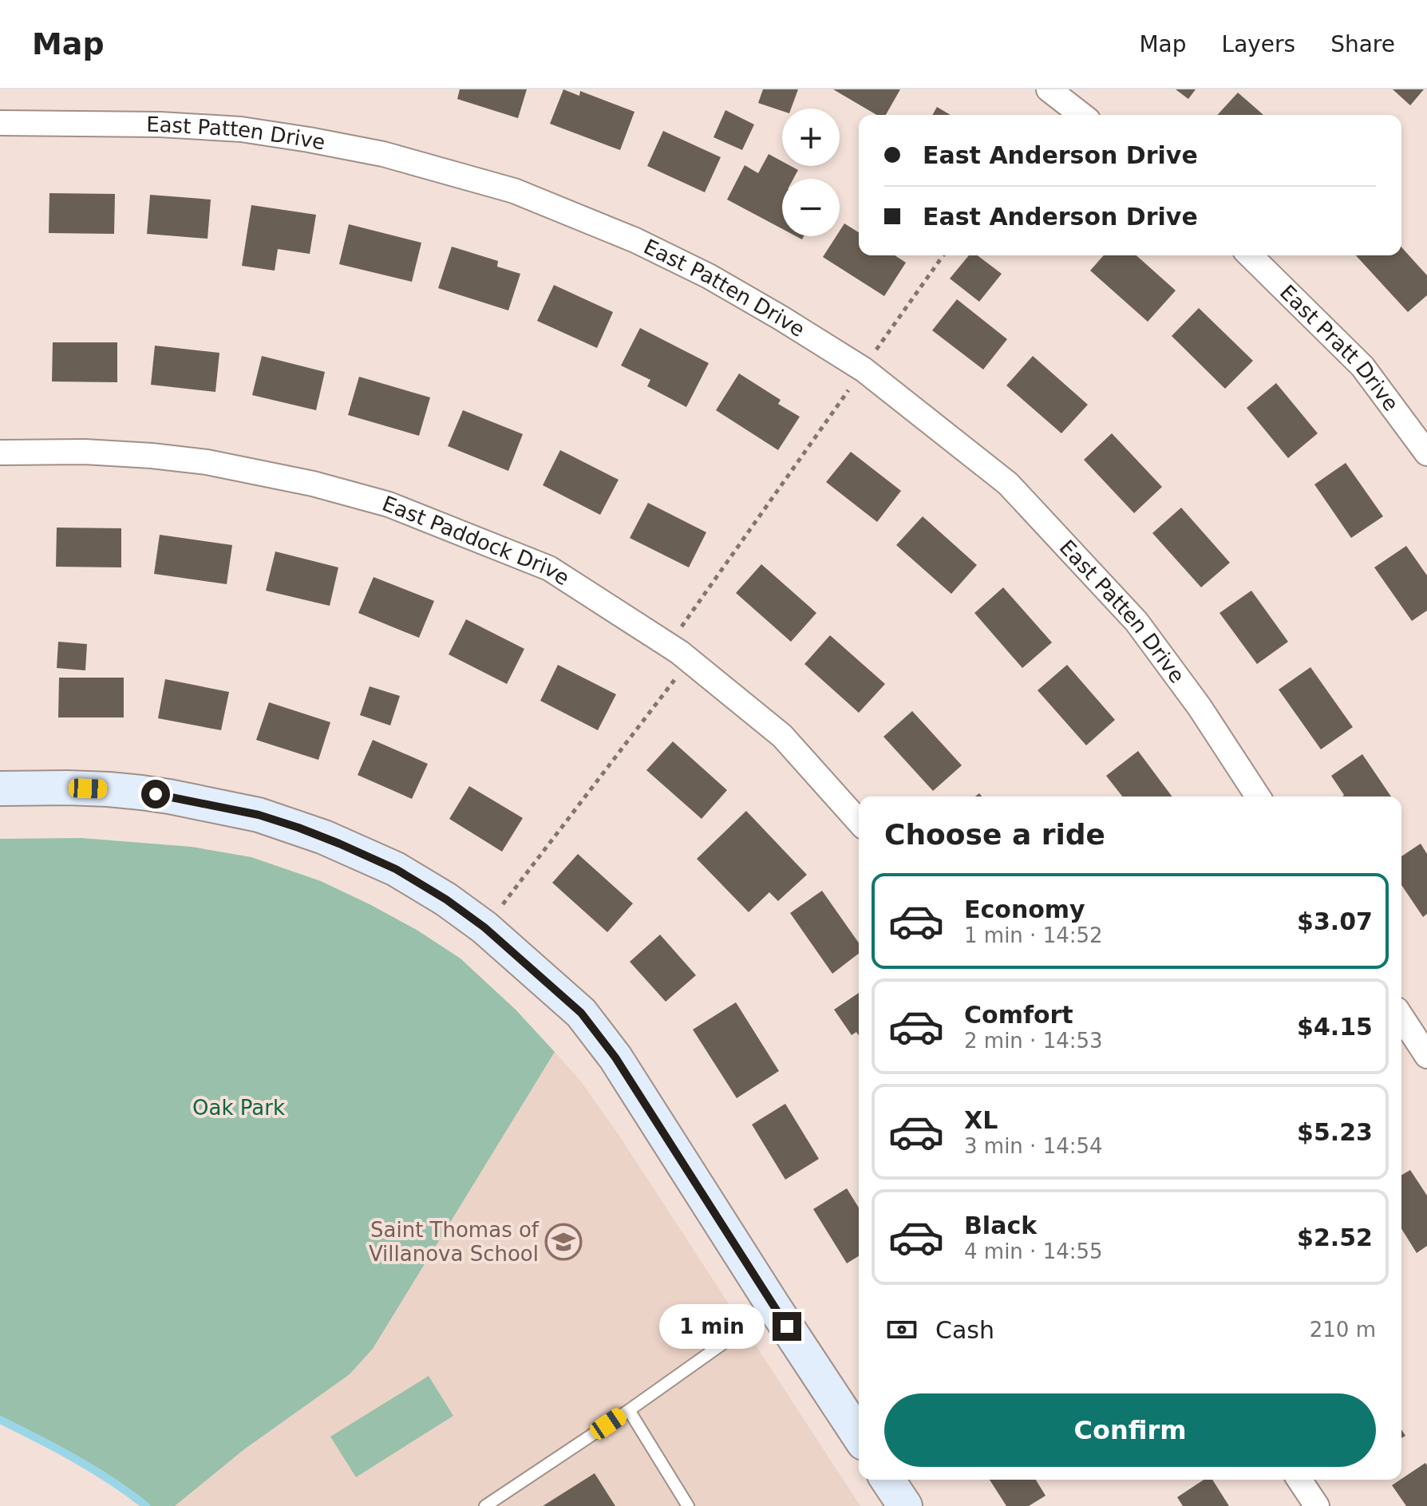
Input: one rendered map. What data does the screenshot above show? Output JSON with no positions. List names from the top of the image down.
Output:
{
  "streets": {
    "street": ["East Patten Drive", "East Pratt Drive", "East Paddock Drive"]
  },
  "parks": ["Oak Park"],
  "places": {
    "school or university": ["Saint Thomas of Villanova School"]
  },
  "page": {
    "header": "Map",
    "nav": ["Map", "Layers", "Share"],
    "map_buttons": ["+", "−"],
    "banner": ["East Anderson Drive", "East Anderson Drive"],
    "heading": "Choose a ride",
    "list": [
      {
        "name": "Economy",
        "note": "1 min · 14:52",
        "value": "$3.07"
      },
      {
        "name": "Comfort",
        "note": "2 min · 14:53",
        "value": "$4.15"
      },
      {
        "name": "XL",
        "note": "3 min · 14:54",
        "value": "$5.23"
      },
      {
        "name": "Black",
        "note": "4 min · 14:55",
        "value": "$2.52"
      }
    ],
    "pay": ["Cash", "210 m"],
    "bubble": "1 min",
    "buttons": "Confirm"
  }
}
